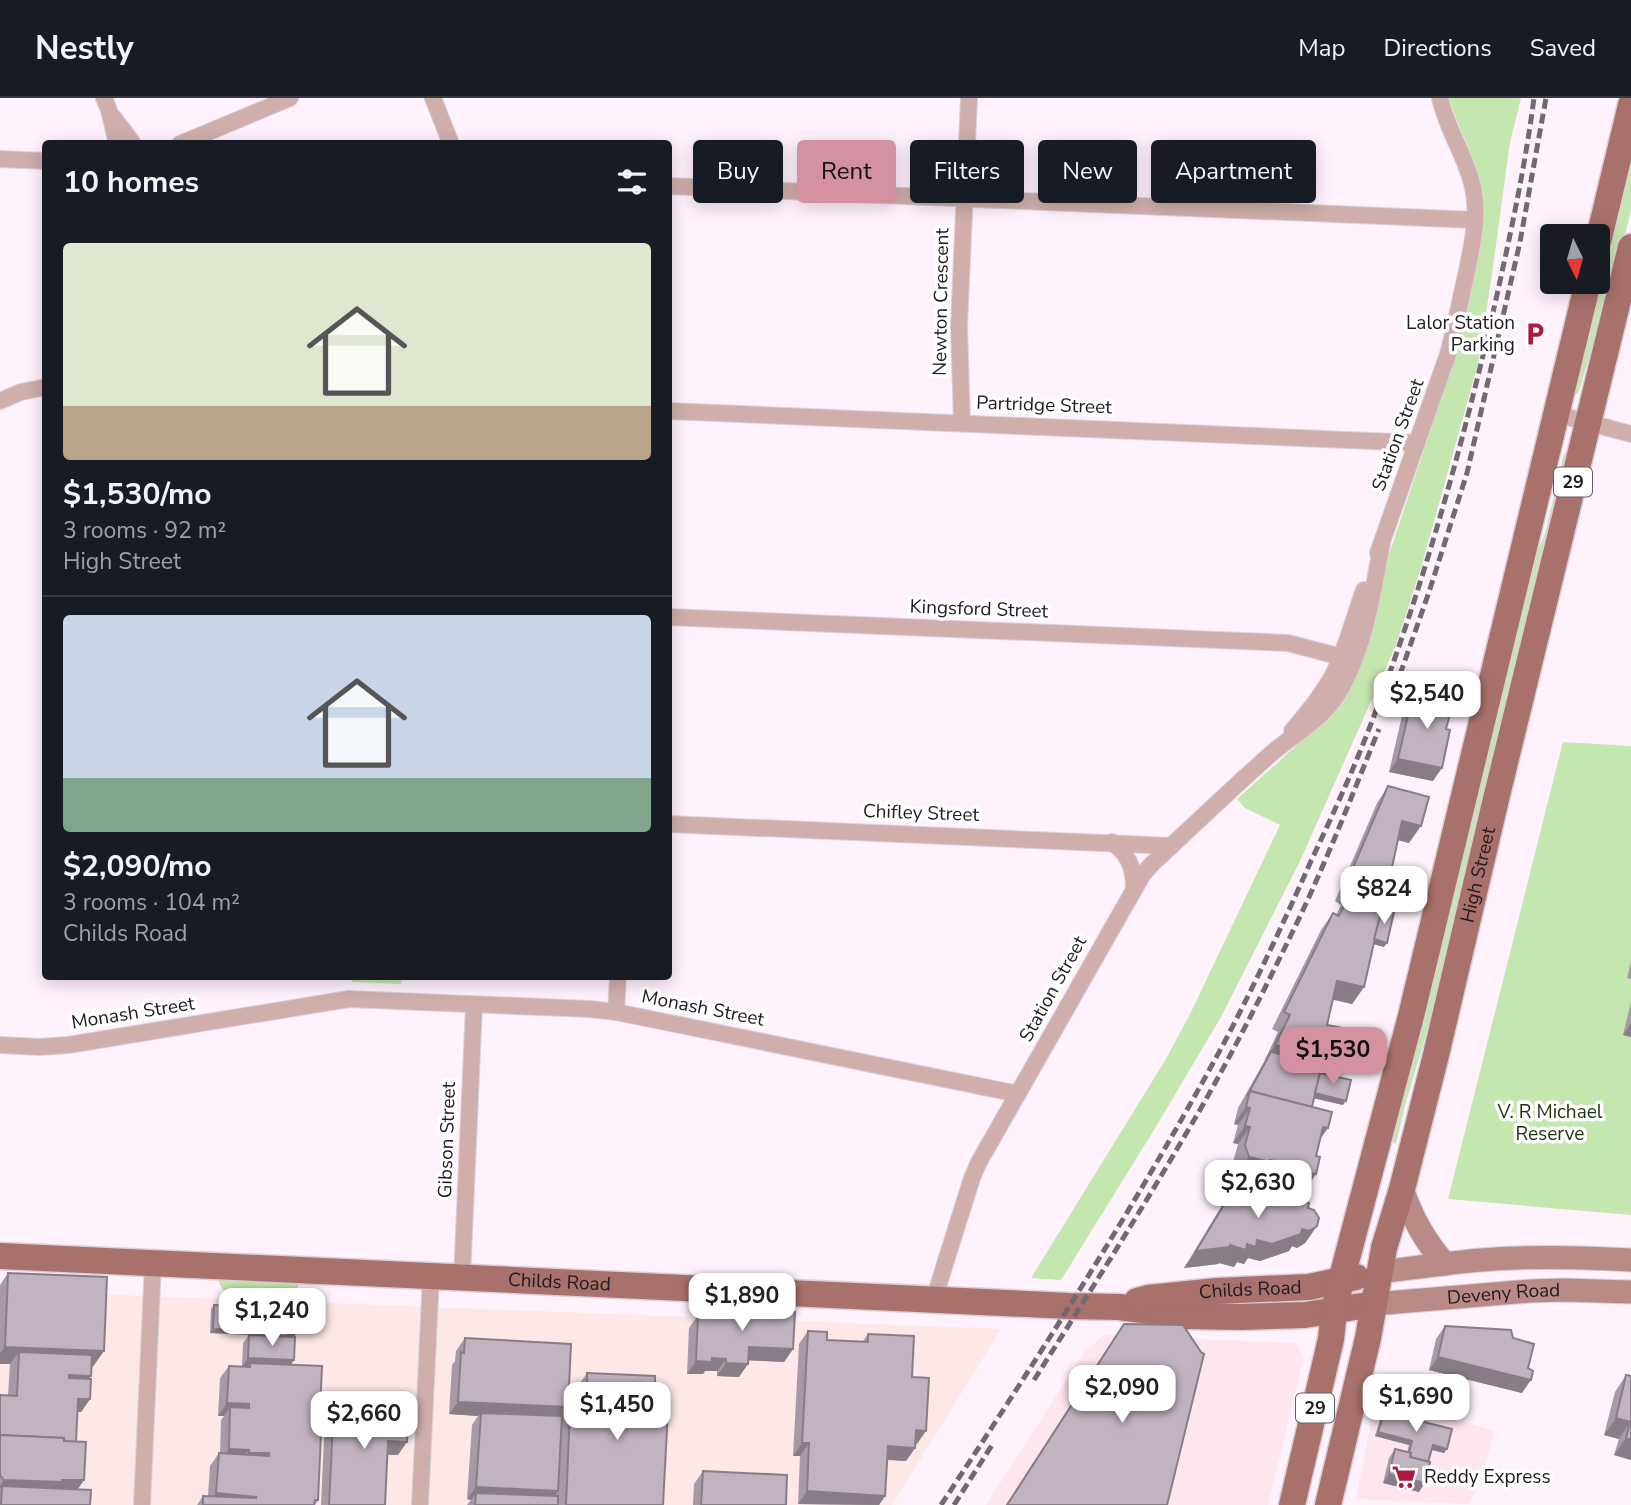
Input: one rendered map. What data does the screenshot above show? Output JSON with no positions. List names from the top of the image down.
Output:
{
  "streets": {
    "main road": ["29", "High Street", "Childs Road"],
    "street": [
      "Newton Crescent",
      "Partridge Street",
      "Station Street",
      "Kingsford Street",
      "Chifley Street",
      "Monash Street",
      "Gibson Street",
      "Deveny Road"
    ]
  },
  "crossings": [
    ["Newton Crescent", "Partridge Street"],
    ["Partridge Street", "Station Street"],
    ["Station Street", "Kingsford Street"],
    ["Station Street", "Chifley Street"],
    ["Station Street", "Monash Street"],
    ["Station Street", "Childs Road"],
    ["High Street", "Childs Road"],
    ["High Street", "Deveny Road"],
    ["Monash Street", "Gibson Street"],
    ["Gibson Street", "Childs Road"],
    ["Childs Road", "Deveny Road"]
  ],
  "parks": ["V. R Michael Reserve"],
  "places": {
    "parking": ["Lalor Station Parking"],
    "supermarket": ["Reddy Express"]
  },
  "north": "bottom",
  "page": {
    "header": "Nestly",
    "nav": ["Map", "Directions", "Saved"],
    "chip": [
      "Buy",
      "Rent",
      "Filters",
      "New",
      "Apartment"
    ],
    "heading": "10 homes",
    "list": [
      {
        "name": "$1,530/mo",
        "note": "3 rooms · 92 m² · High Street"
      },
      {
        "name": "$2,090/mo",
        "note": "3 rooms · 104 m² · Childs Road"
      }
    ],
    "price": [
      "$2,540",
      "$824",
      "$1,530",
      "$2,630",
      "$1,890",
      "$1,240",
      "$2,090",
      "$1,690",
      "$1,450",
      "$2,660"
    ]
  }
}
